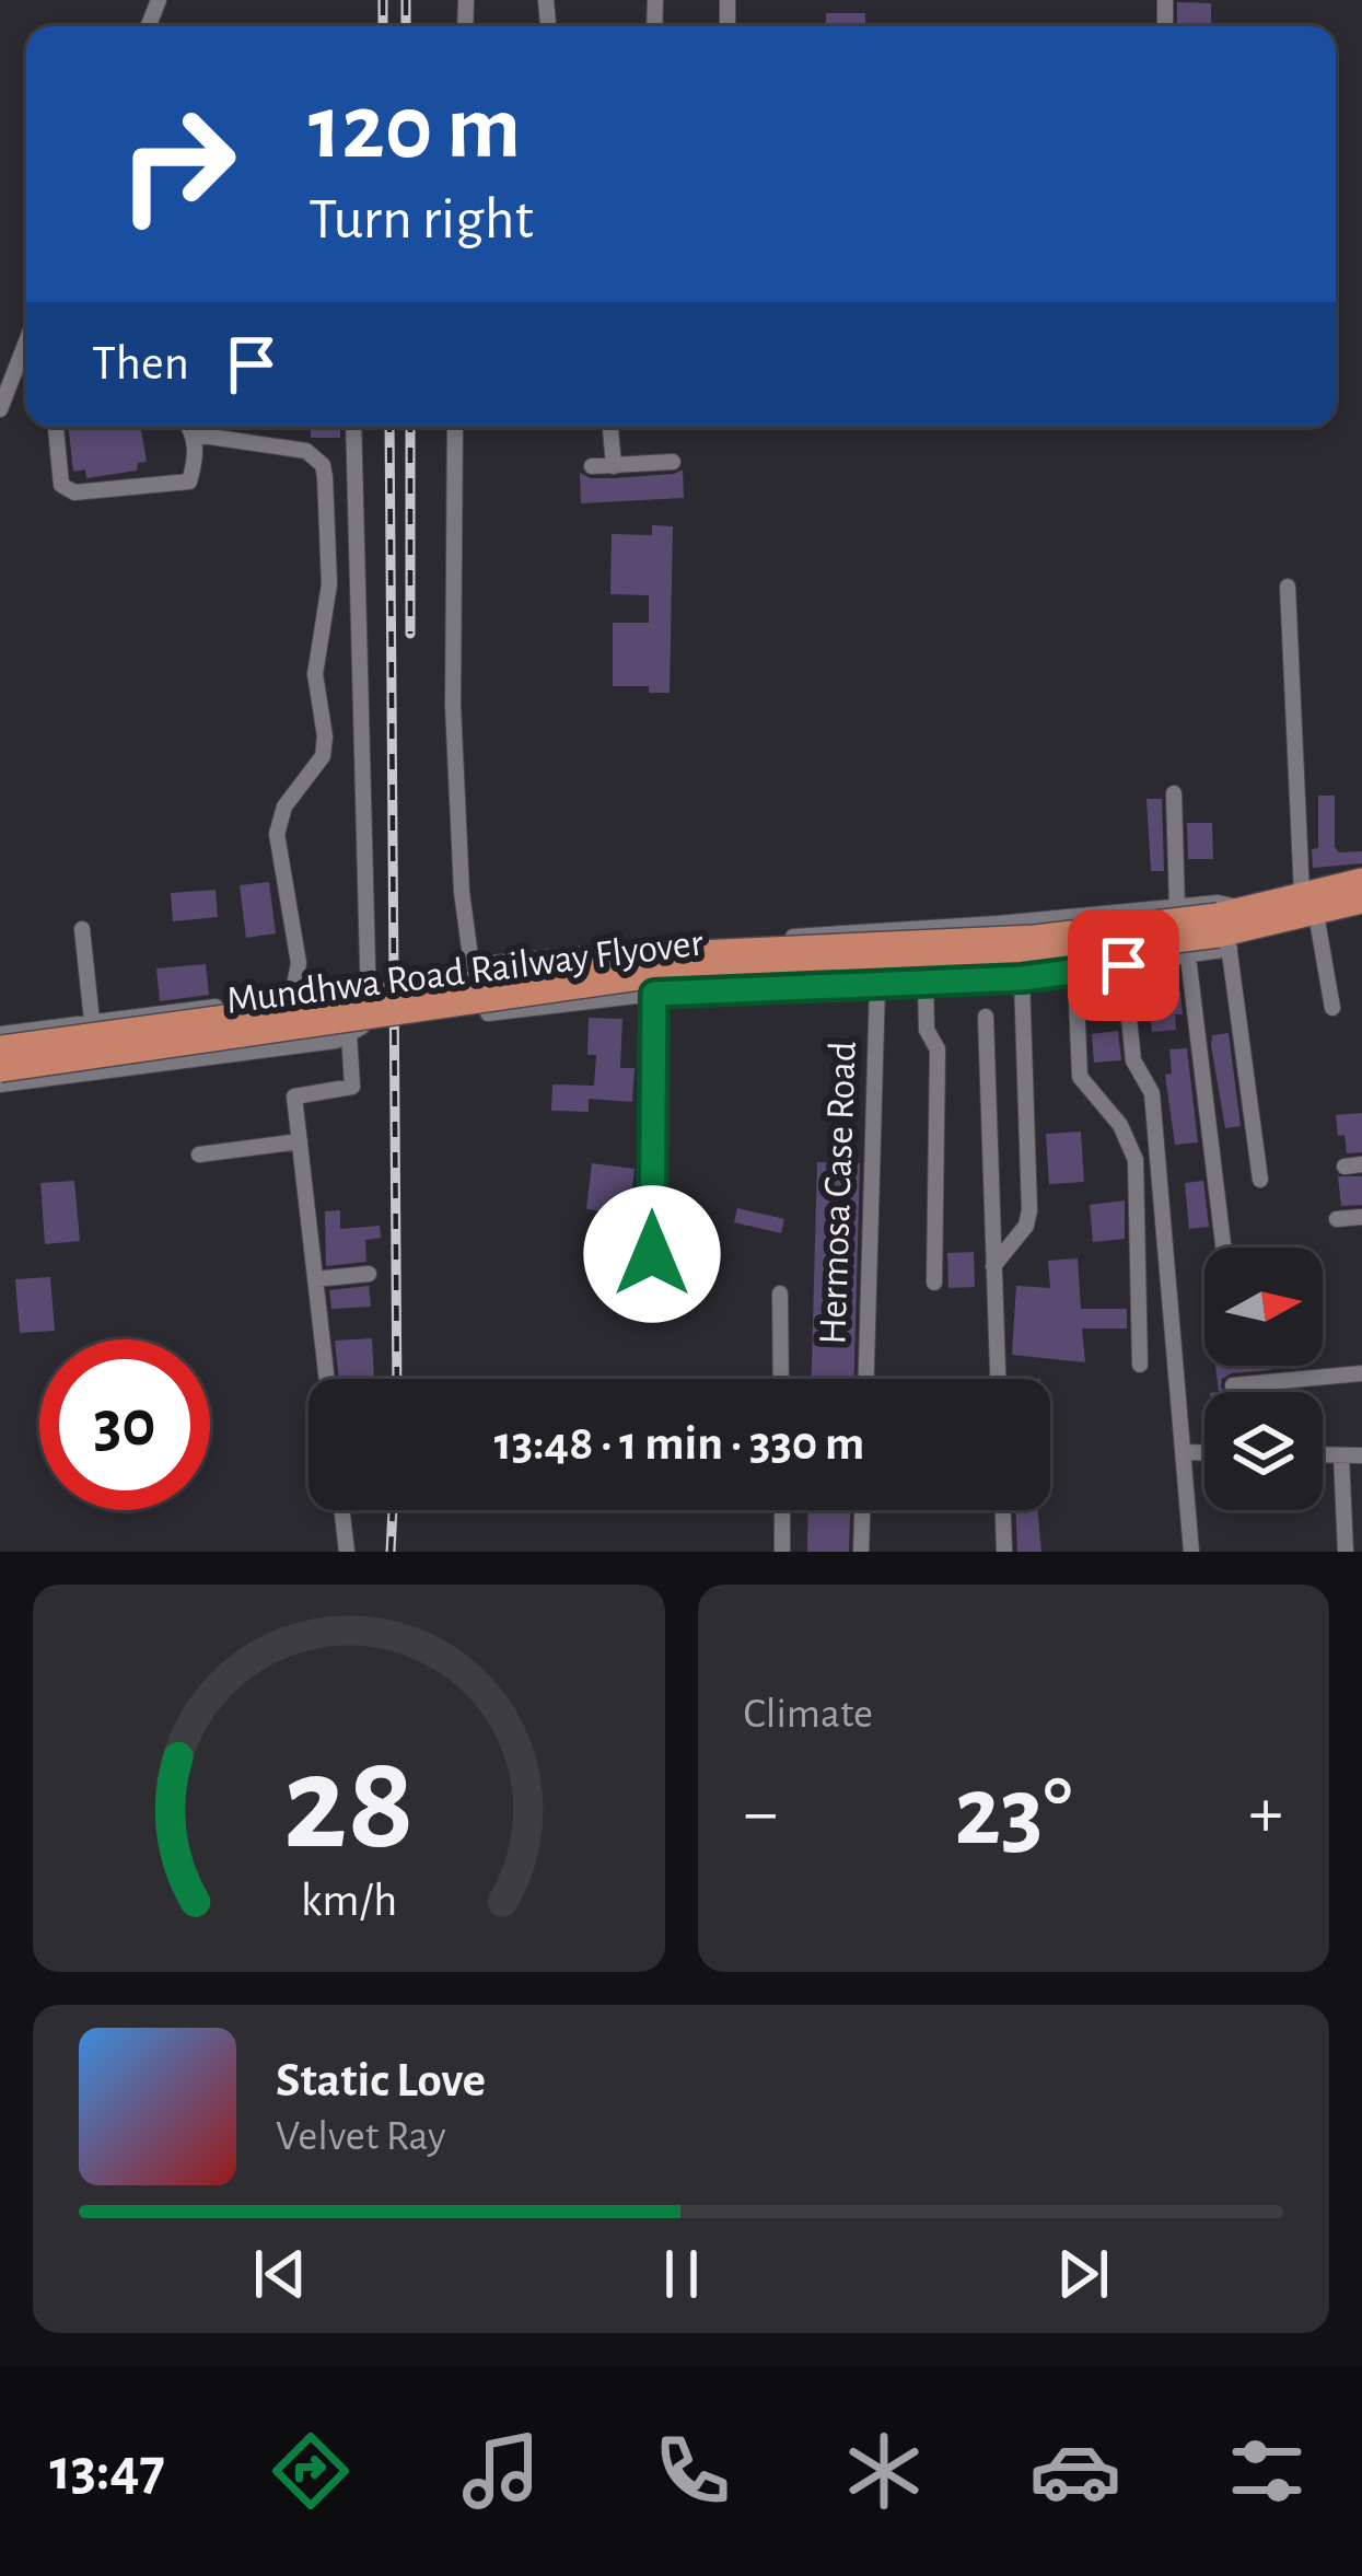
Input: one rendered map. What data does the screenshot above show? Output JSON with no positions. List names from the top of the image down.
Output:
{
  "streets": {
    "highway": ["Mundhwa Road Railway Flyover"],
    "street": ["Hermosa Case Road"]
  },
  "north": "right",
  "page": {
    "turn": ["120 m", "Turn right"],
    "then": "Then",
    "limit": "30",
    "trip": "13:48 · 1 min · 330 m",
    "tile": "Climate",
    "heat": ["−", "23°", "+"],
    "song": ["Static Love", "Velvet Ray"],
    "tabs": "13:47",
    "gauge": ["28", "km/h"]
  }
}
